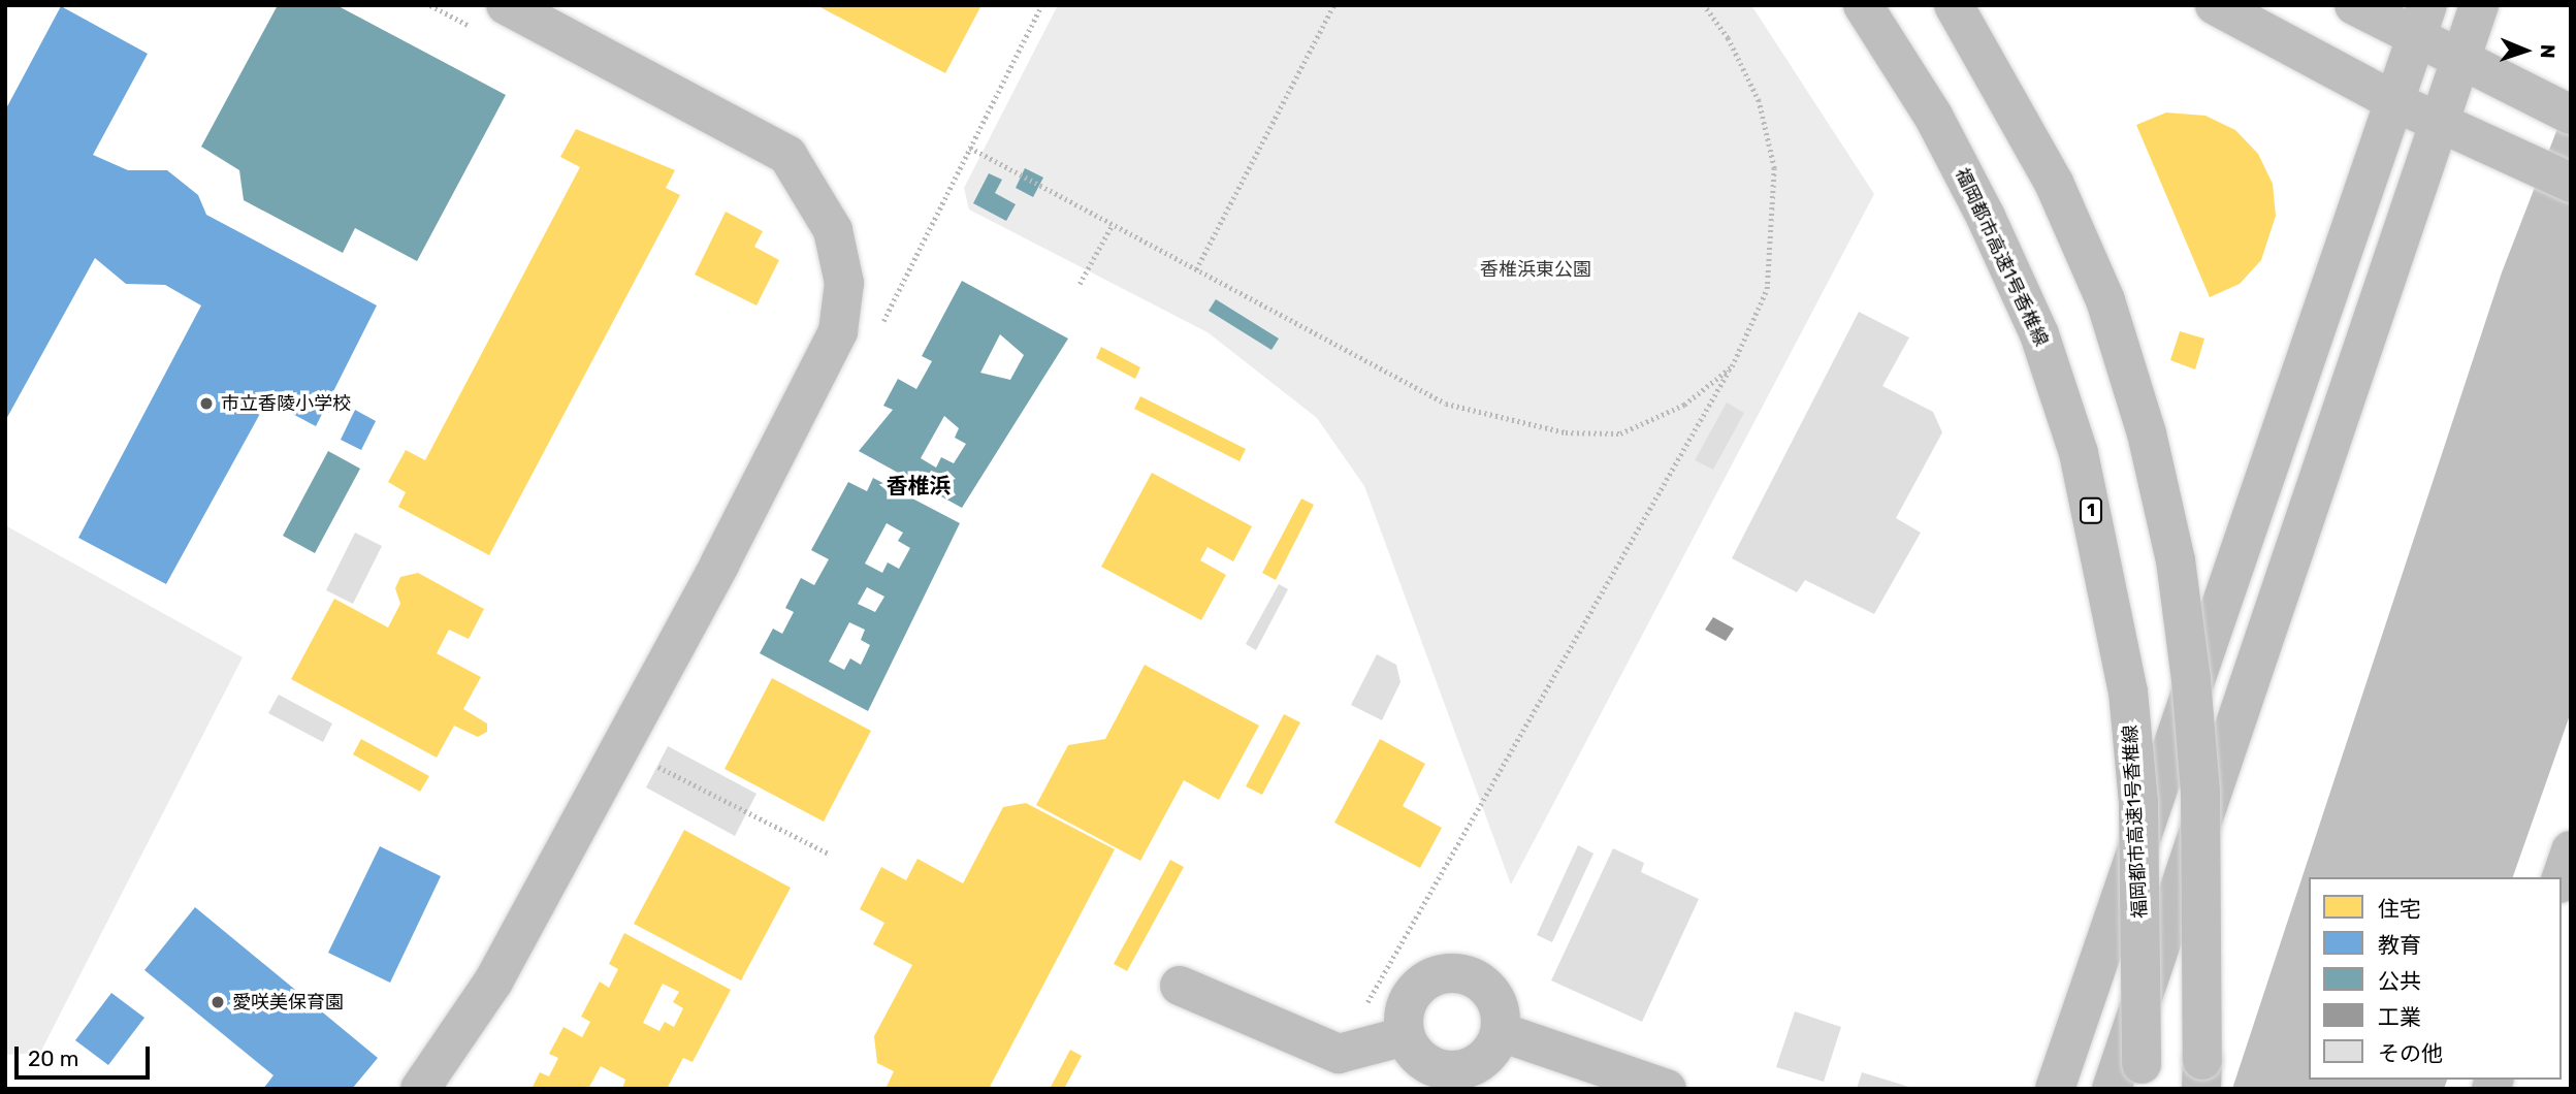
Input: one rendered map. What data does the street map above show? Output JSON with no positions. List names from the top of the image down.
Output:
{
  "streets": {
    "main road": ["福岡都市高速1号香椎線", "1"]
  },
  "districts": ["香椎浜"],
  "parks": ["香椎浜東公園"],
  "places": ["市立香陵小学校", "愛咲美保育園"],
  "legend": [
    "住宅",
    "教育",
    "公共",
    "工業",
    "その他"
  ],
  "scale_bar": "20 m",
  "north": "right"
}
